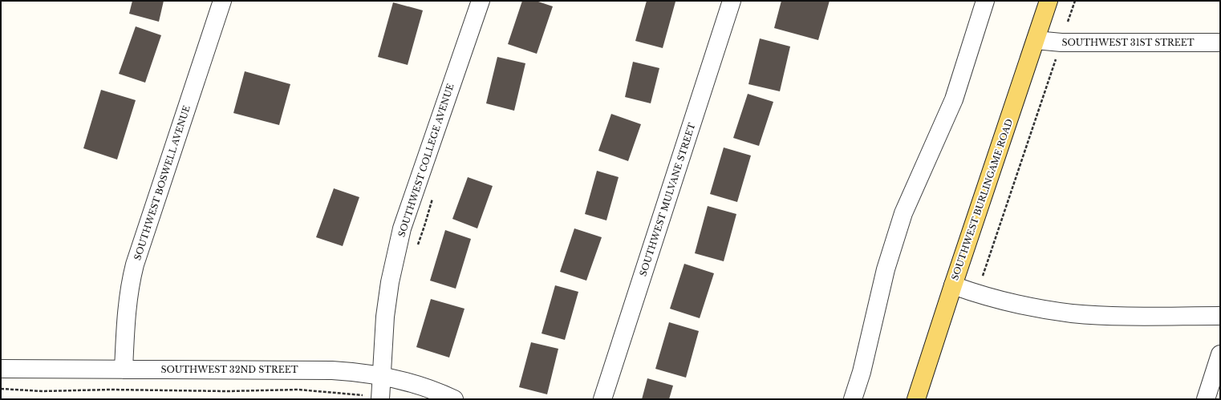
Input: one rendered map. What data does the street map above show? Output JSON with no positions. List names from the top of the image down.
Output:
{
  "streets": {
    "main road": ["SOUTHWEST BURLINGAME ROAD"],
    "street": [
      "SOUTHWEST 31ST STREET",
      "SOUTHWEST COLLEGE AVENUE",
      "SOUTHWEST BOSWELL AVENUE",
      "SOUTHWEST MULVANE STREET",
      "SOUTHWEST 32ND STREET"
    ]
  },
  "crossings": [
    ["SOUTHWEST 31ST STREET", "SOUTHWEST BURLINGAME ROAD"],
    ["SOUTHWEST COLLEGE AVENUE", "SOUTHWEST 32ND STREET"],
    ["SOUTHWEST BOSWELL AVENUE", "SOUTHWEST 32ND STREET"]
  ]
}
